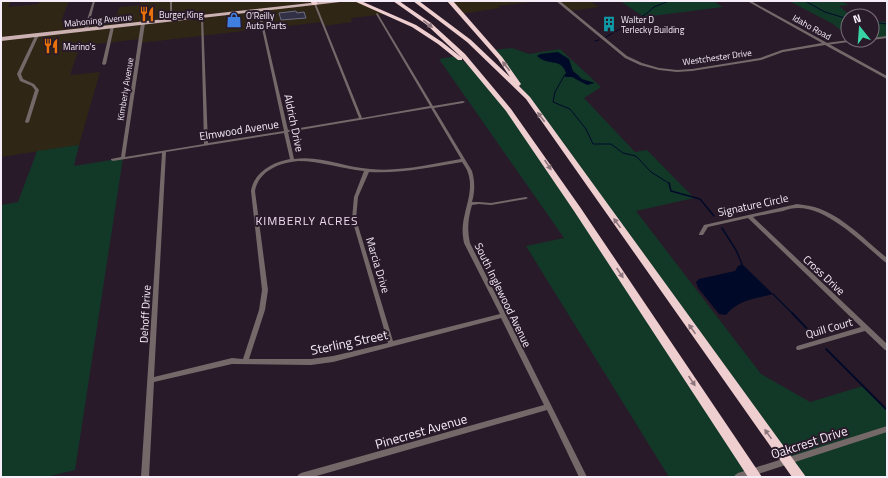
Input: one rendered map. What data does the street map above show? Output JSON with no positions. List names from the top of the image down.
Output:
{
  "streets": {
    "main road": ["Mahoning Avenue"],
    "street": [
      "Idaho Road",
      "Westchester Drive",
      "Kimberly Avenue",
      "Aldrich Drive",
      "Elmwood Avenue",
      "Signature Circle",
      "Marcia Drive",
      "Cross Drive",
      "South Inglewood Avenue",
      "Dehoff Drive",
      "Quill Court",
      "Sterling Street",
      "Pinecrest Avenue",
      "Oakcrest Drive"
    ]
  },
  "crossings": [
    ["Mahoning Avenue", "Kimberly Avenue"],
    ["Mahoning Avenue", "Aldrich Drive"],
    ["Idaho Road", "Westchester Drive"],
    ["Kimberly Avenue", "Elmwood Avenue"],
    ["Aldrich Drive", "Elmwood Avenue"],
    ["Aldrich Drive", "Sterling Street"],
    ["Elmwood Avenue", "South Inglewood Avenue"],
    ["Elmwood Avenue", "Dehoff Drive"],
    ["Signature Circle", "Cross Drive"],
    ["Marcia Drive", "Sterling Street"],
    ["Cross Drive", "Quill Court"],
    ["South Inglewood Avenue", "Sterling Street"],
    ["South Inglewood Avenue", "Pinecrest Avenue"],
    ["Dehoff Drive", "Sterling Street"]
  ],
  "districts": ["KIMBERLY ACRES"],
  "places": {
    "restaurant": ["Burger King", "Marino's"],
    "shop": ["O'Reilly Auto Parts"],
    "building": ["Walter D Terlecky Building"]
  },
  "north": "top"
}
